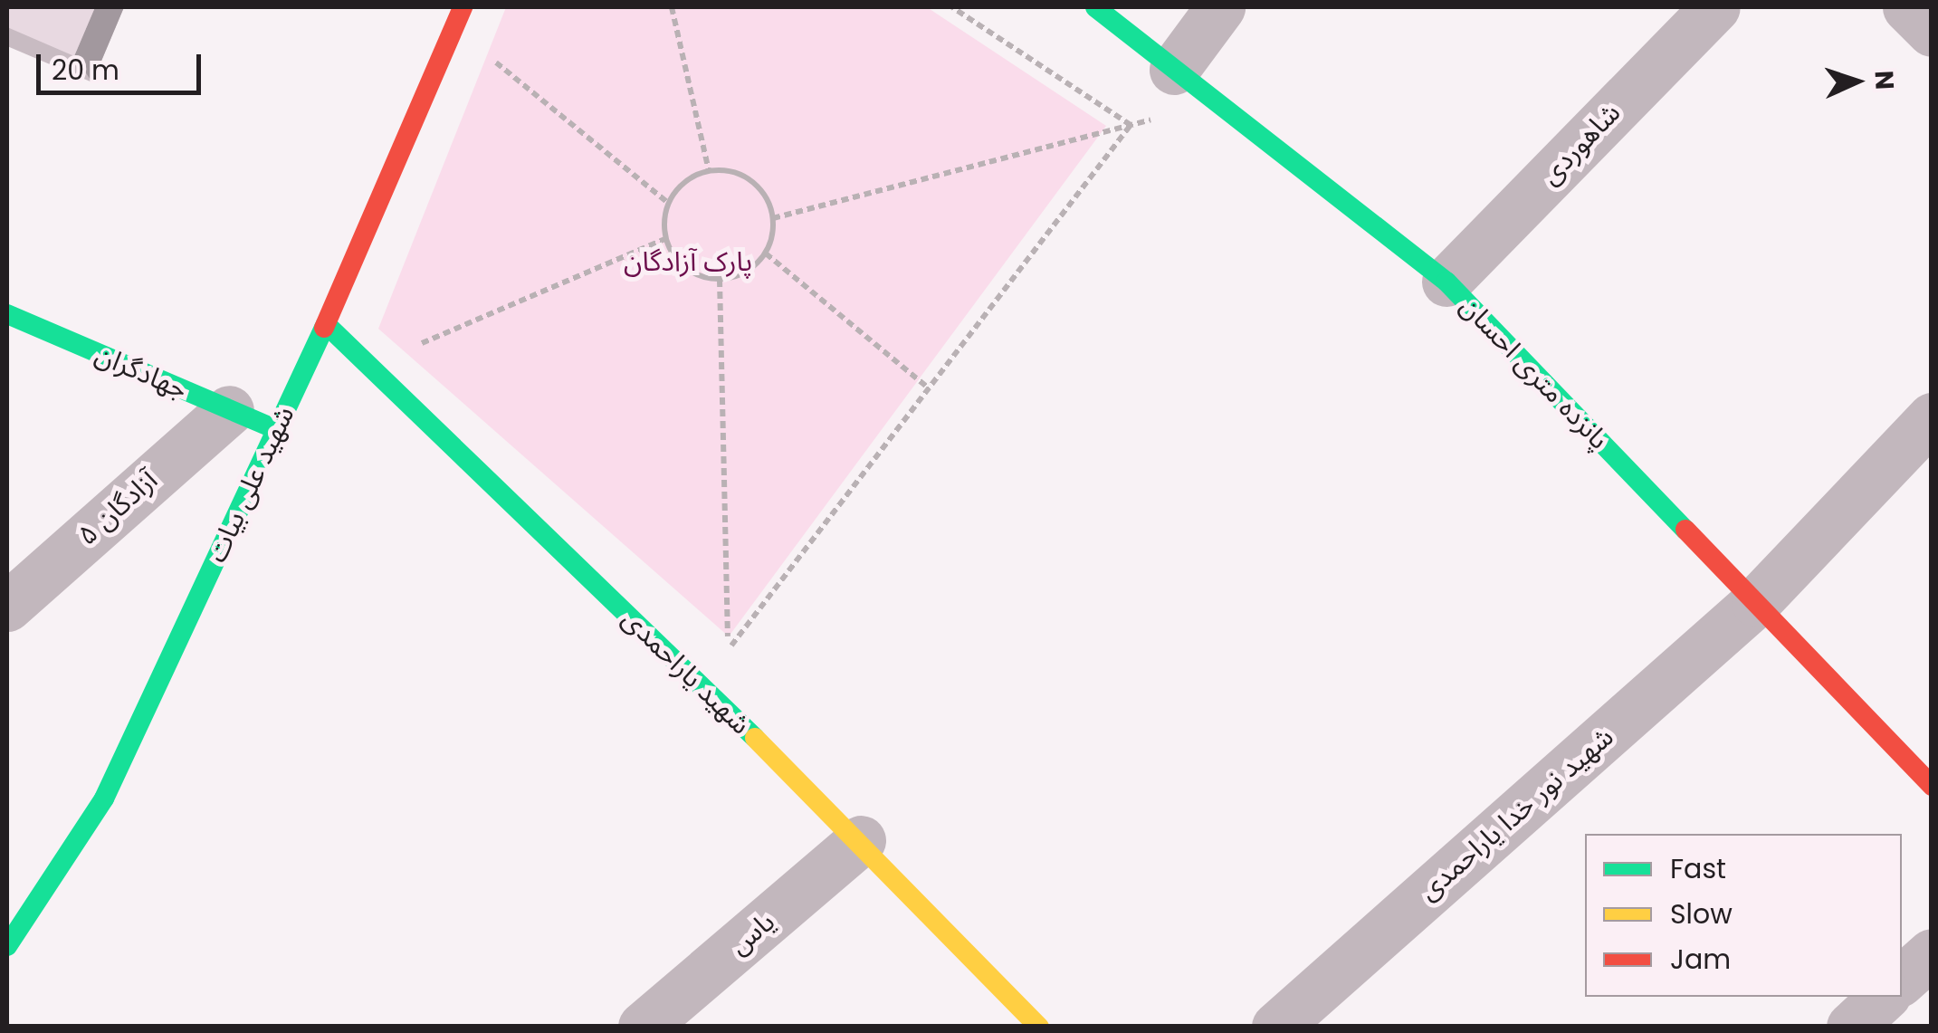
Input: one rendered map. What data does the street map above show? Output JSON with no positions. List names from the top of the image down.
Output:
{
  "streets": {
    "street": [
      "شاهوردی",
      "جهادگران",
      "پانزده متری احسان",
      "شهید علی بیات",
      "آزادگان ۵",
      "شهید یاراحمدی",
      "شهید نور خدا یاراحمدی",
      "یاس"
    ]
  },
  "crossings": [
    ["شاهوردی", "پانزده متری احسان"],
    ["جهادگران", "شهید علی بیات"],
    ["جهادگران", "آزادگان ۵"],
    ["پانزده متری احسان", "شهید نور خدا یاراحمدی"],
    ["شهید علی بیات", "شهید یاراحمدی"],
    ["شهید یاراحمدی", "یاس"]
  ],
  "parks": ["پارک آزادگان"],
  "legend": ["Fast", "Slow", "Jam"],
  "scale_bar": "20 m",
  "north": "right"
}
